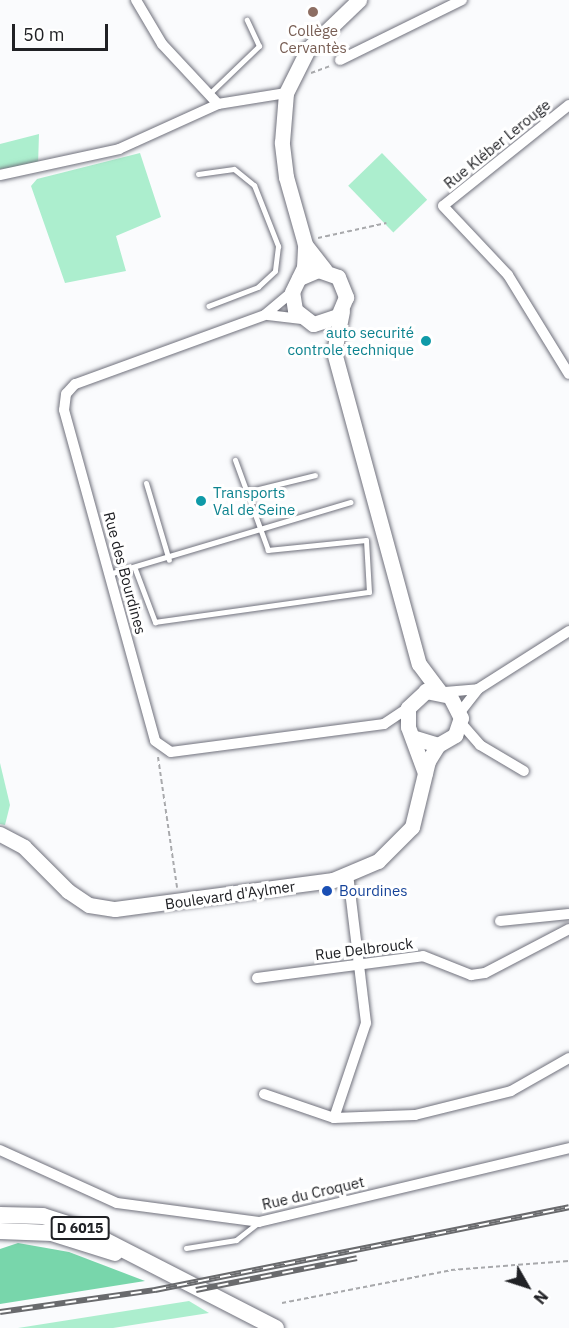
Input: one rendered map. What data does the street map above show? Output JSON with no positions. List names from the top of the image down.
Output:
{
  "streets": {
    "main road": ["D 6015"],
    "street": [
      "Rue Kléber Lerouge",
      "Rue des Bourdines",
      "Boulevard d'Aylmer",
      "Rue Delbrouck",
      "Rue du Croquet"
    ]
  },
  "places": [
    "Collège Cervantès",
    "auto securité controle technique",
    "Transports Val de Seine",
    "Bourdines"
  ],
  "scale_bar": "50 m",
  "north": "bottom right"
}
